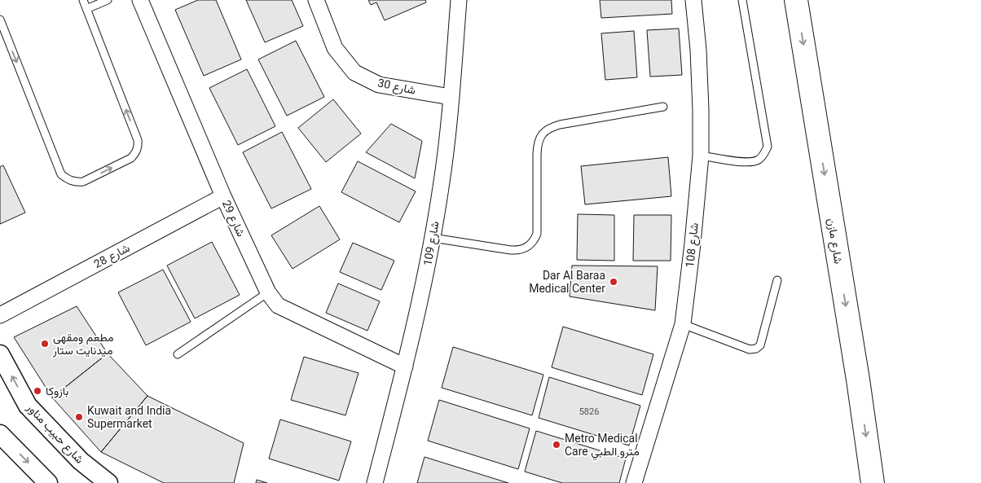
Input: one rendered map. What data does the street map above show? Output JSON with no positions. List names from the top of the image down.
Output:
{
  "streets": {
    "main road": ["شارع مازن"],
    "street": [
      "شارع 30",
      "شارع 29",
      "شارع 109",
      "شارع 108",
      "شارع 28",
      "شارع حبيب مناور"
    ]
  },
  "crossings": [
    ["شارع 30", "شارع 109"],
    ["شارع 29", "شارع 109"],
    ["شارع 29", "شارع 28"]
  ],
  "one_way": ["شارع مازن"],
  "places": [
    "Dar Al Baraa Medical Center",
    "مطعم ومقهى ميدنايت ستار",
    "بازوكا",
    "Kuwait and India Supermarket",
    "Metro Medical Care مترو الطبي"
  ],
  "house_numbers": ["5826"]
}
